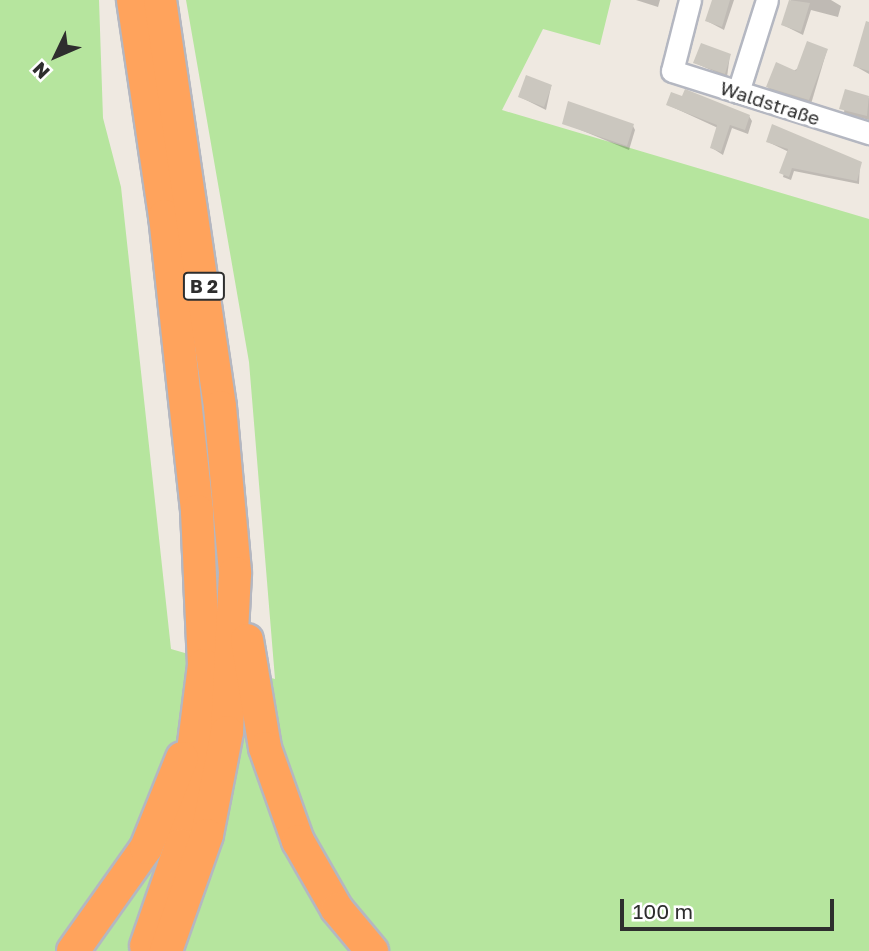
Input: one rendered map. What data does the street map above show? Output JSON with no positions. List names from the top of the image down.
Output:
{
  "streets": {
    "highway": ["B 2"],
    "street": ["Waldstraße"]
  },
  "scale_bar": "100 m",
  "north": "bottom left"
}
